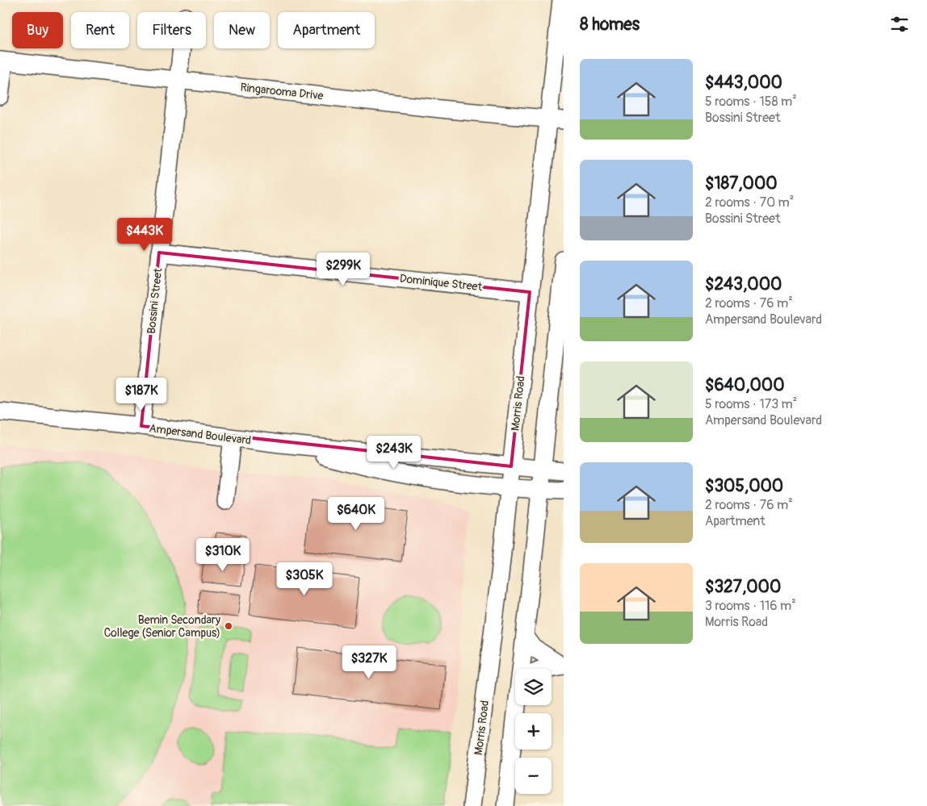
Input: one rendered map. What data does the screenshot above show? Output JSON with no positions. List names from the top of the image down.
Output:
{
  "streets": {
    "street": [
      "Ringarooma Drive",
      "Dominique Street",
      "Bossini Street",
      "Morris Road",
      "Ampersand Boulevard"
    ]
  },
  "crossings": [
    ["Ringarooma Drive", "Bossini Street"],
    ["Ringarooma Drive", "Morris Road"],
    ["Dominique Street", "Bossini Street"],
    ["Dominique Street", "Morris Road"],
    ["Bossini Street", "Ampersand Boulevard"],
    ["Morris Road", "Ampersand Boulevard"]
  ],
  "places": ["Bemin Secondary College (Senior Campus)"],
  "page": {
    "heading": "8 homes",
    "chip": [
      "Buy",
      "Rent",
      "Filters",
      "New",
      "Apartment"
    ],
    "list": [
      {
        "name": "$443,000",
        "note": "5 rooms · 158 m² · Bossini Street"
      },
      {
        "name": "$187,000",
        "note": "2 rooms · 70 m² · Bossini Street"
      },
      {
        "name": "$243,000",
        "note": "2 rooms · 76 m² · Ampersand Boulevard"
      },
      {
        "name": "$640,000",
        "note": "5 rooms · 173 m² · Ampersand Boulevard"
      },
      {
        "name": "$305,000",
        "note": "2 rooms · 76 m² · Apartment"
      },
      {
        "name": "$327,000",
        "note": "3 rooms · 116 m² · Morris Road"
      }
    ],
    "price": [
      "$443K",
      "$299K",
      "$187K",
      "$243K",
      "$640K",
      "$310K",
      "$305K",
      "$327K"
    ],
    "map_buttons": ["+", "−"]
  }
}
